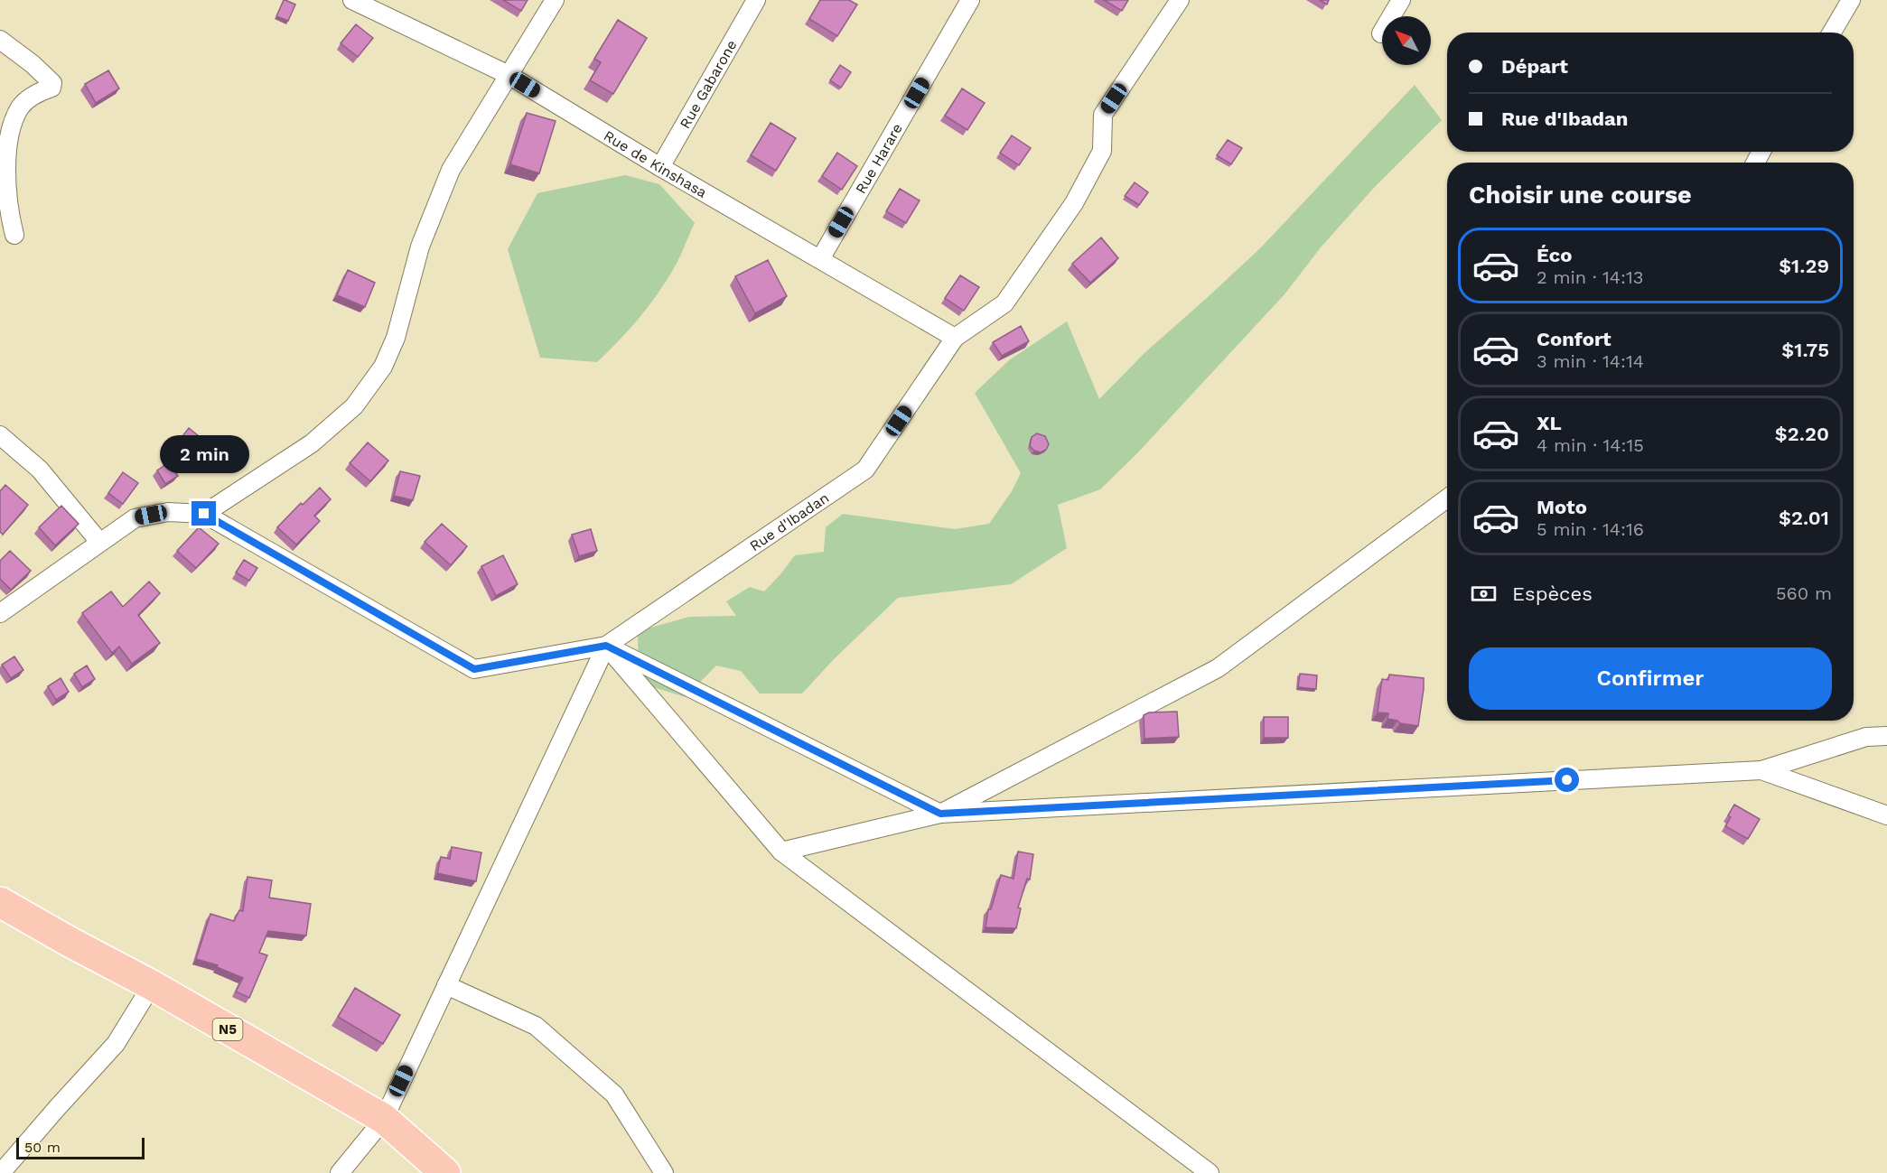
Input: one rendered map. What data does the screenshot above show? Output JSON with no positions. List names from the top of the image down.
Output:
{
  "streets": {
    "highway": ["N5"],
    "street": [
      "Rue Gabarone",
      "Rue Harare",
      "Rue de Kinshasa",
      "Rue d'Ibadan"
    ]
  },
  "crossings": [
    ["Rue Gabarone", "Rue de Kinshasa"],
    ["Rue Harare", "Rue de Kinshasa"],
    ["Rue de Kinshasa", "Rue d'Ibadan"]
  ],
  "scale_bar": "50 m",
  "north": "top left",
  "page": {
    "banner": ["Départ", "Rue d'Ibadan"],
    "heading": "Choisir une course",
    "list": [
      {
        "name": "Éco",
        "note": "2 min · 14:13",
        "value": "$1.29"
      },
      {
        "name": "Confort",
        "note": "3 min · 14:14",
        "value": "$1.75"
      },
      {
        "name": "XL",
        "note": "4 min · 14:15",
        "value": "$2.20"
      },
      {
        "name": "Moto",
        "note": "5 min · 14:16",
        "value": "$2.01"
      }
    ],
    "bubble": "2 min",
    "pay": ["Espèces", "560 m"],
    "buttons": "Confirmer",
    "scale": "50 m"
  }
}
